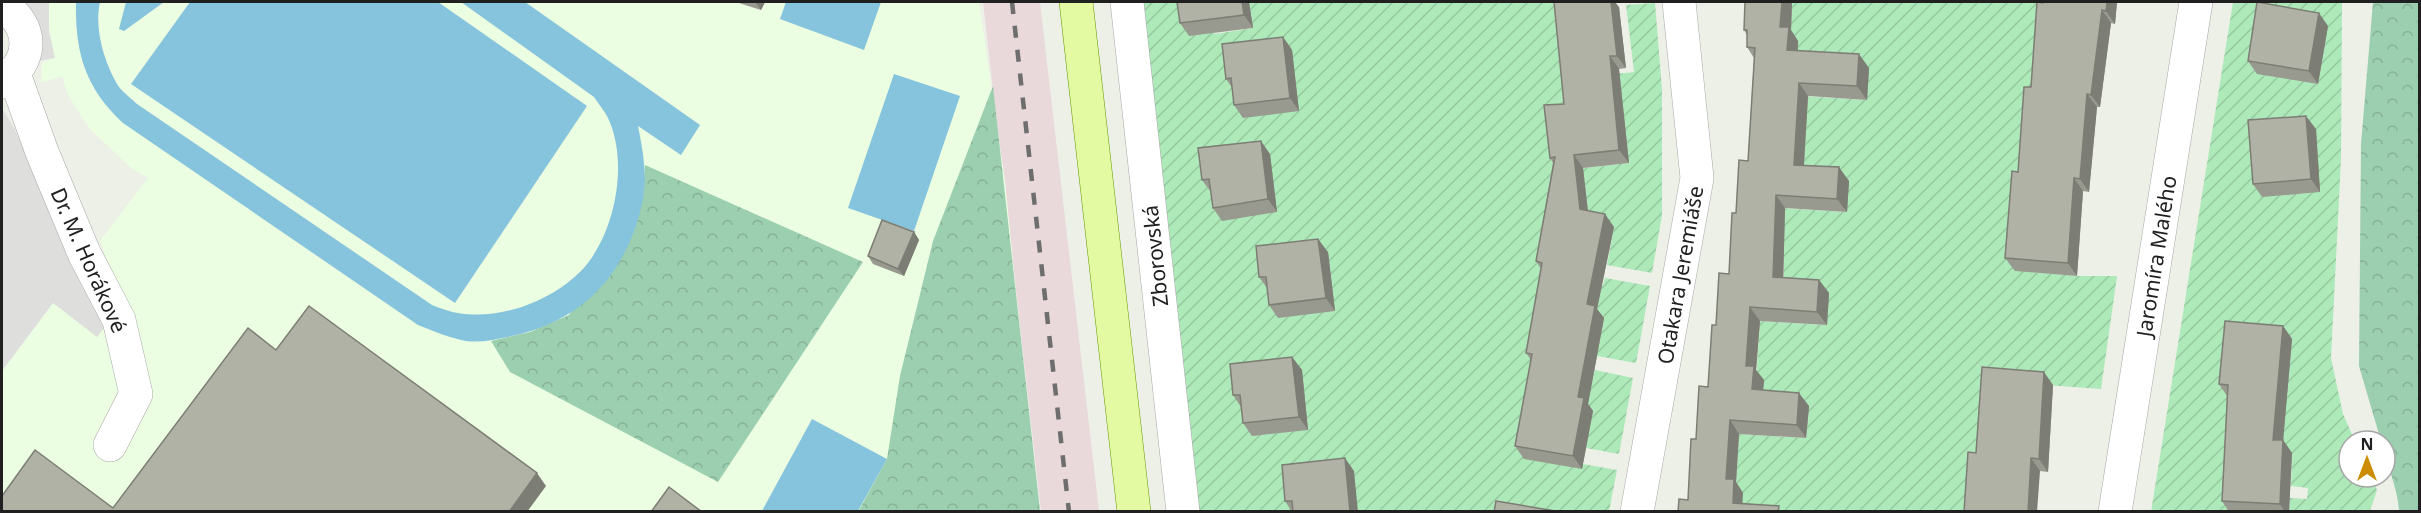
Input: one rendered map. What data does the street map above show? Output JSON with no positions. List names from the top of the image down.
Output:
{
  "streets": {
    "street": [
      "Zborovská",
      "Jaromíra Malého",
      "Dr. M. Horákové",
      "Otakara Jeremiáše"
    ]
  },
  "north": "top"
}
